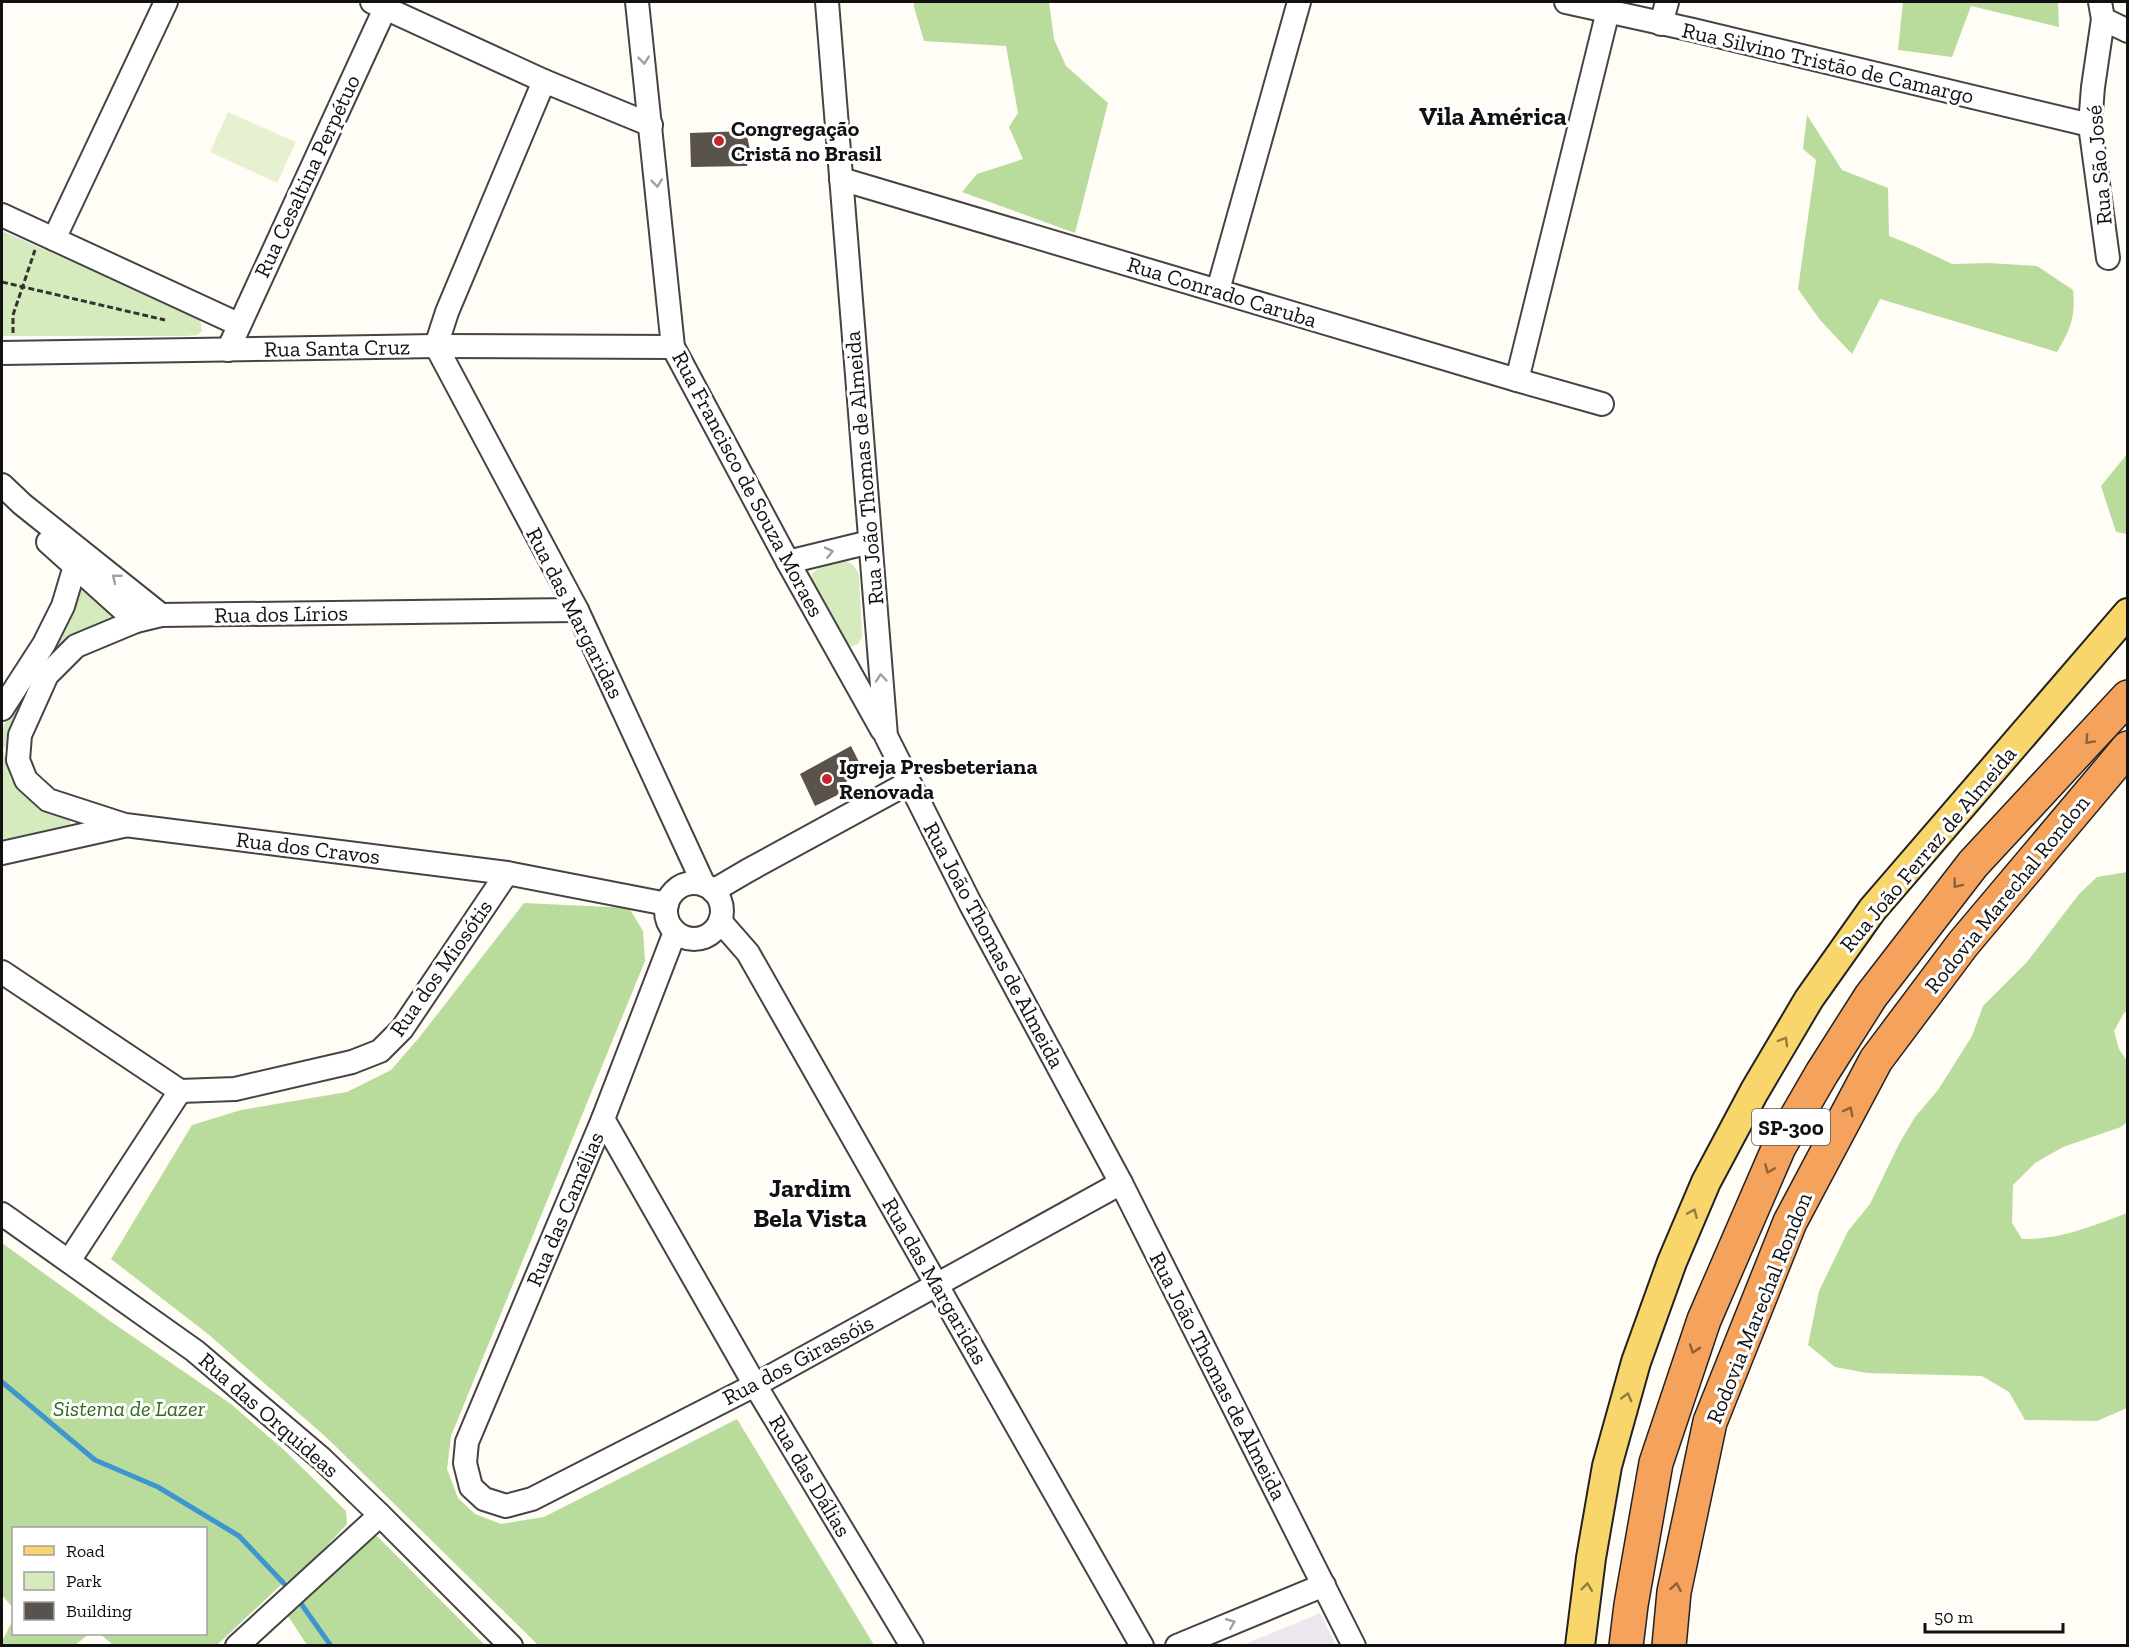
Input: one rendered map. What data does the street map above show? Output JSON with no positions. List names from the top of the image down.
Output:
{
  "streets": {
    "highway": ["Rodovia Marechal Rondon", "SP-300"],
    "main road": ["Rua João Ferraz de Almeida"],
    "street": [
      "Rua Silvino Tristão de Camargo",
      "Rua São José",
      "Rua Cesaltina Perpétuo",
      "Rua Conrado Caruba",
      "Rua Santa Cruz",
      "Rua João Thomas de Almeida",
      "Rua Francisco de Souza Moraes",
      "Rua das Margaridas",
      "Rua dos Lírios",
      "Rua dos Cravos",
      "Rua dos Miosótis",
      "Rua das Camélias",
      "Rua dos Girassóis",
      "Rua das Orquideas",
      "Rua das Dálias"
    ]
  },
  "crossings": [
    ["Rua Silvino Tristão de Camargo", "Rua São José"],
    ["Rua Cesaltina Perpétuo", "Rua Santa Cruz"],
    ["Rua Conrado Caruba", "Rua João Thomas de Almeida"],
    ["Rua Santa Cruz", "Rua Francisco de Souza Moraes"],
    ["Rua Santa Cruz", "Rua das Margaridas"],
    ["Rua João Thomas de Almeida", "Rua Francisco de Souza Moraes"],
    ["Rua João Thomas de Almeida", "Rua dos Girassóis"],
    ["Rua das Margaridas", "Rua dos Lírios"],
    ["Rua das Margaridas", "Rua dos Cravos"],
    ["Rua das Margaridas", "Rua das Camélias"],
    ["Rua das Margaridas", "Rua dos Girassóis"],
    ["Rua dos Lírios", "Rua dos Cravos"],
    ["Rua dos Cravos", "Rua dos Miosótis"],
    ["Rua dos Cravos", "Rua das Camélias"],
    ["Rua das Camélias", "Rua dos Girassóis"],
    ["Rua das Camélias", "Rua das Dálias"],
    ["Rua dos Girassóis", "Rua das Dálias"]
  ],
  "one_way": ["Rua Francisco de Souza Moraes", "Rua João Ferraz de Almeida"],
  "districts": ["Vila América", "Jardim Bela Vista"],
  "parks": ["Sistema de Lazer"],
  "places": ["Congregação Cristã no Brasil", "Igreja Presbeteriana Renovada"],
  "legend": ["Road", "Park", "Building"],
  "scale_bar": "50 m"
}
